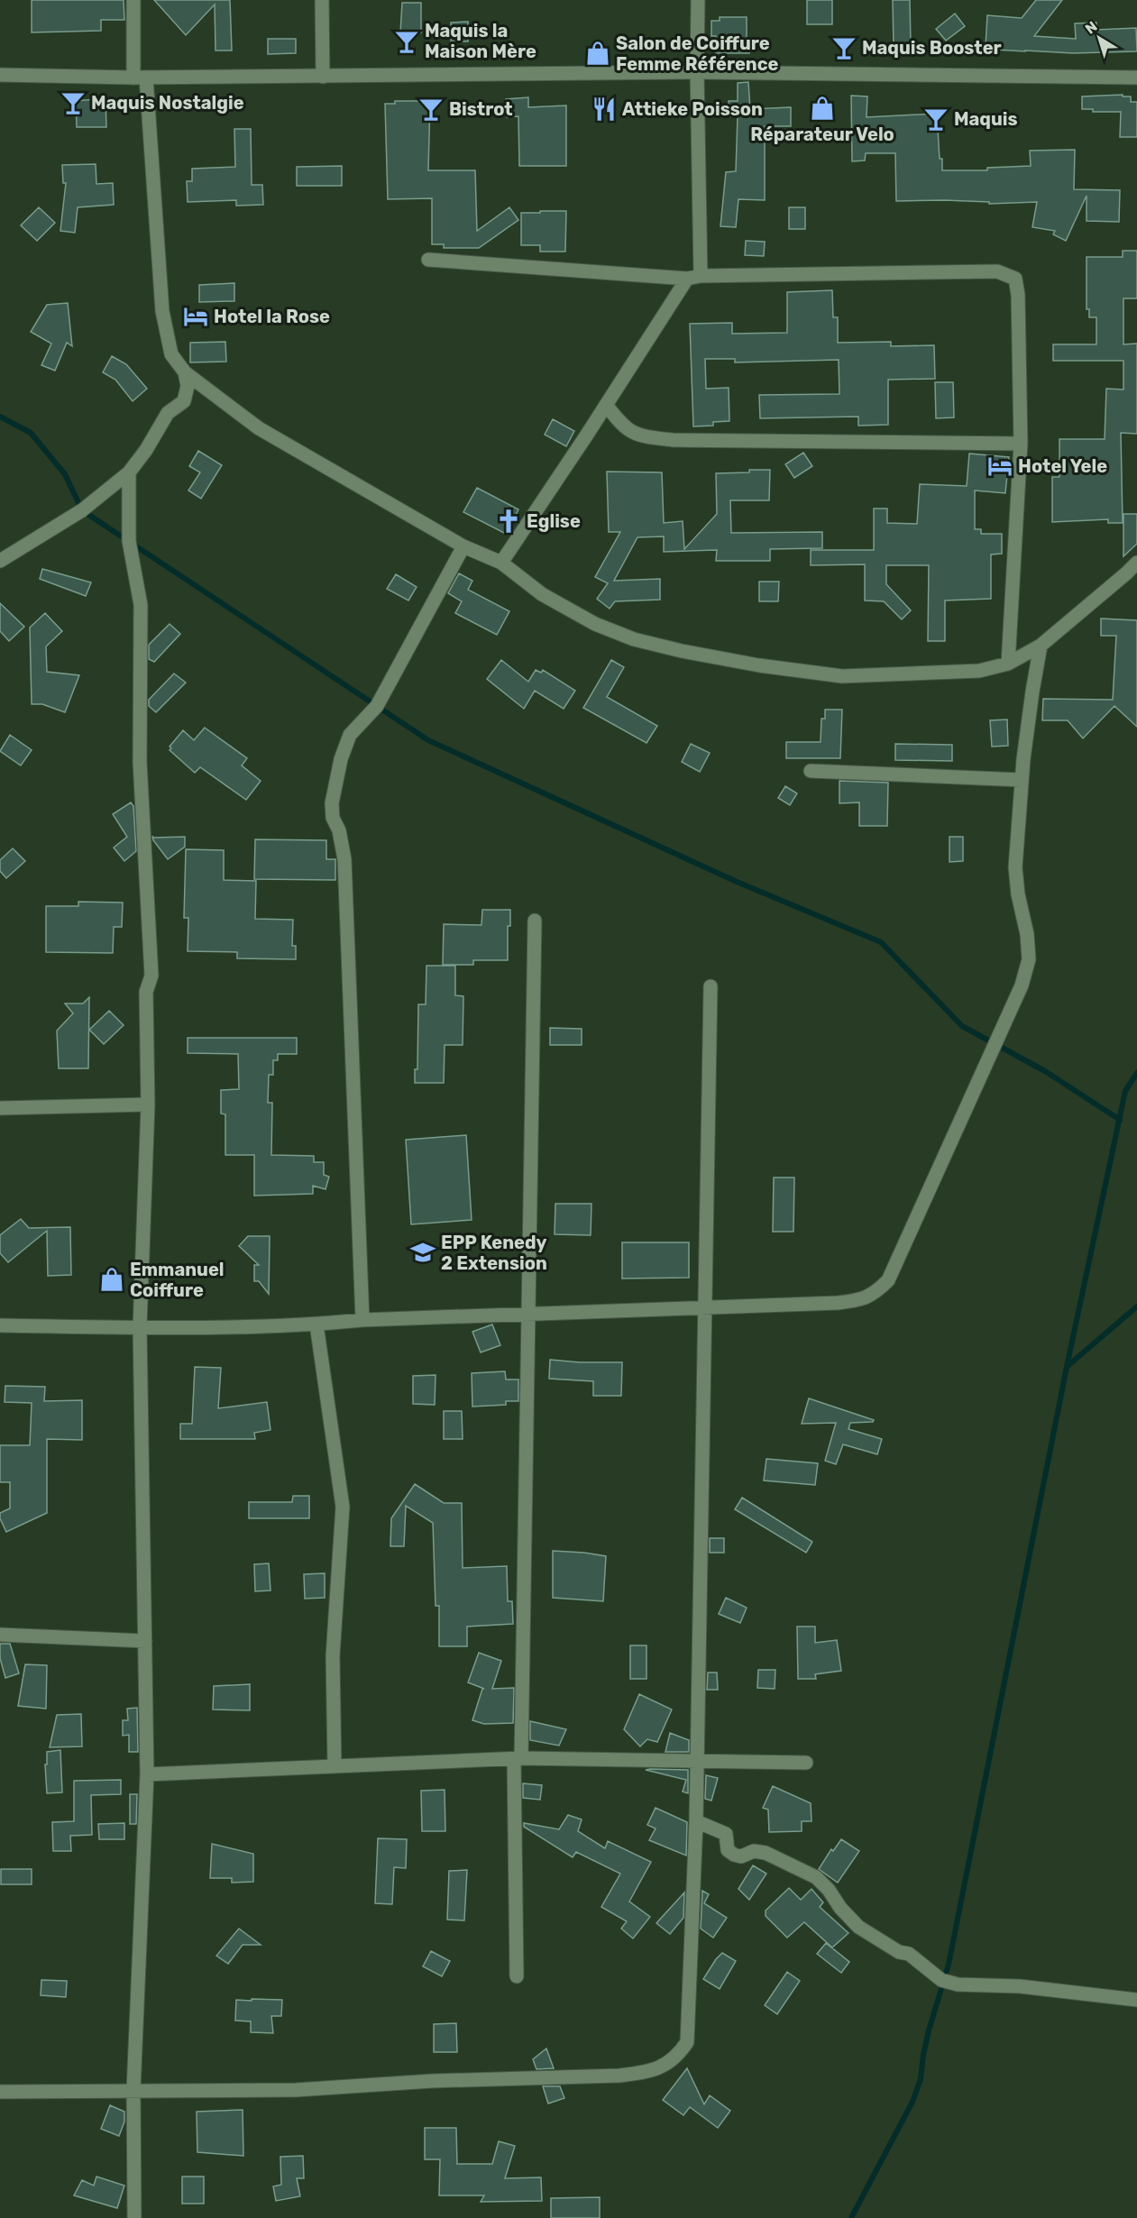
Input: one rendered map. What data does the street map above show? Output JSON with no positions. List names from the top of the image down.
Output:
{
  "places": {
    "bar": [
      "Maquis la Maison Mère",
      "Maquis Booster",
      "Maquis Nostalgie",
      "Bistrot",
      "Maquis"
    ],
    "shop": ["Salon de Coiffure Femme Référence", "Réparateur Velo", "Emmanuel Coiffure"],
    "restaurant": ["Attieke Poisson"],
    "hotel": ["Hotel la Rose", "Hotel Yele"],
    "church": ["Eglise"],
    "school or university": ["EPP Kenedy 2 Extension"]
  },
  "north": "top left"
}
